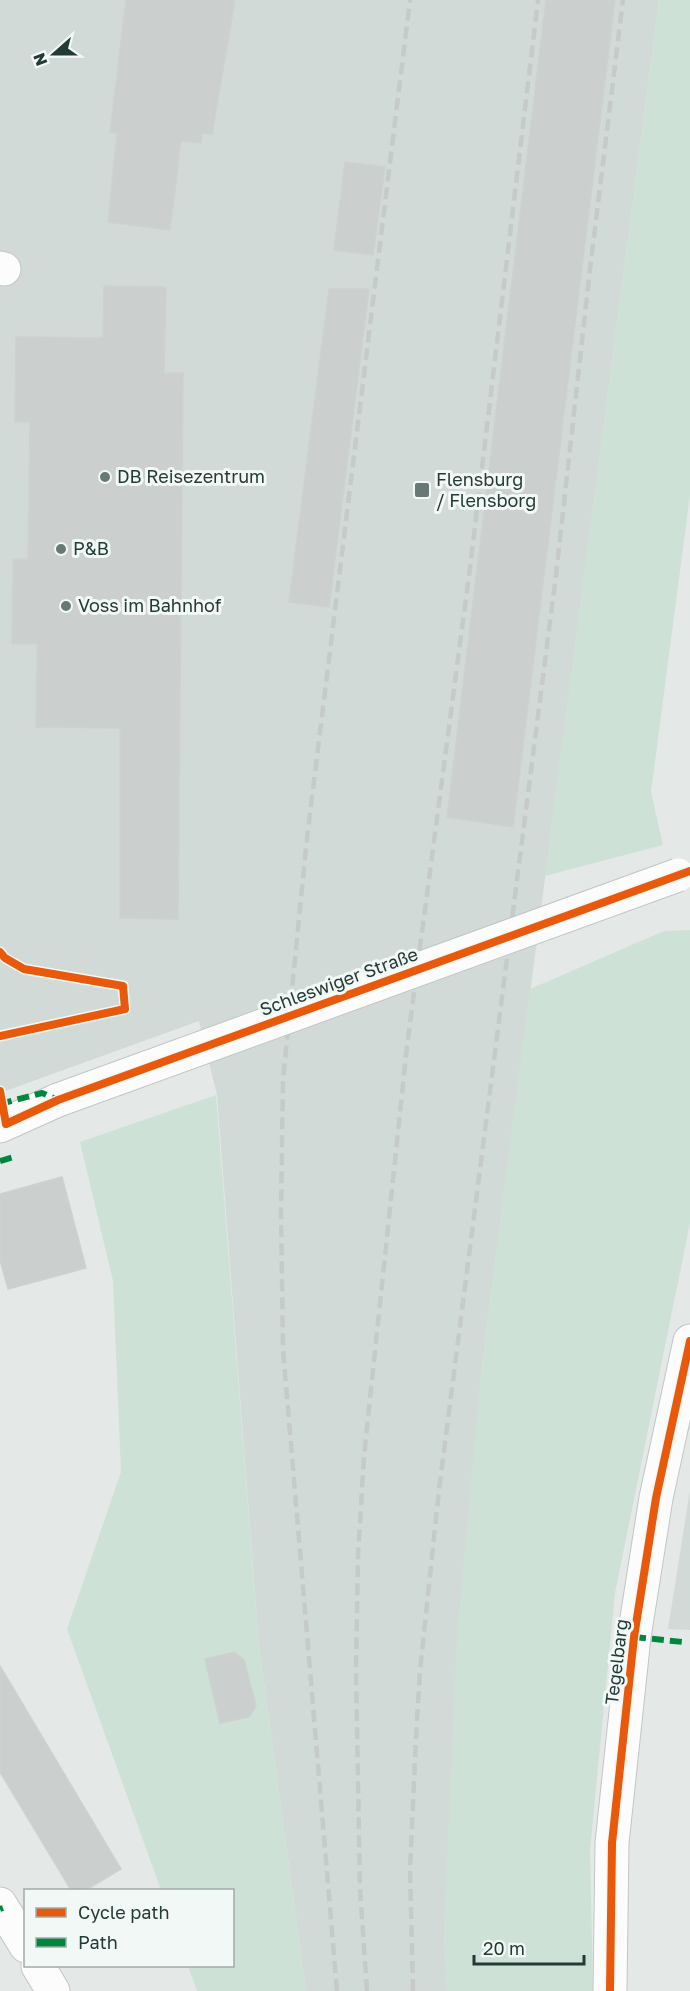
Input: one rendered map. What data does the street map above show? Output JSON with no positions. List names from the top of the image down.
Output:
{
  "streets": {
    "street": ["Schleswiger Straße", "Tegelbarg"]
  },
  "places": {
    "other": ["DB Reisezentrum", "P&B", "Voss im Bahnhof"],
    "transit": ["Flensburg / Flensborg"]
  },
  "legend": ["Cycle path", "Path"],
  "scale_bar": "20 m",
  "north": "left"
}
